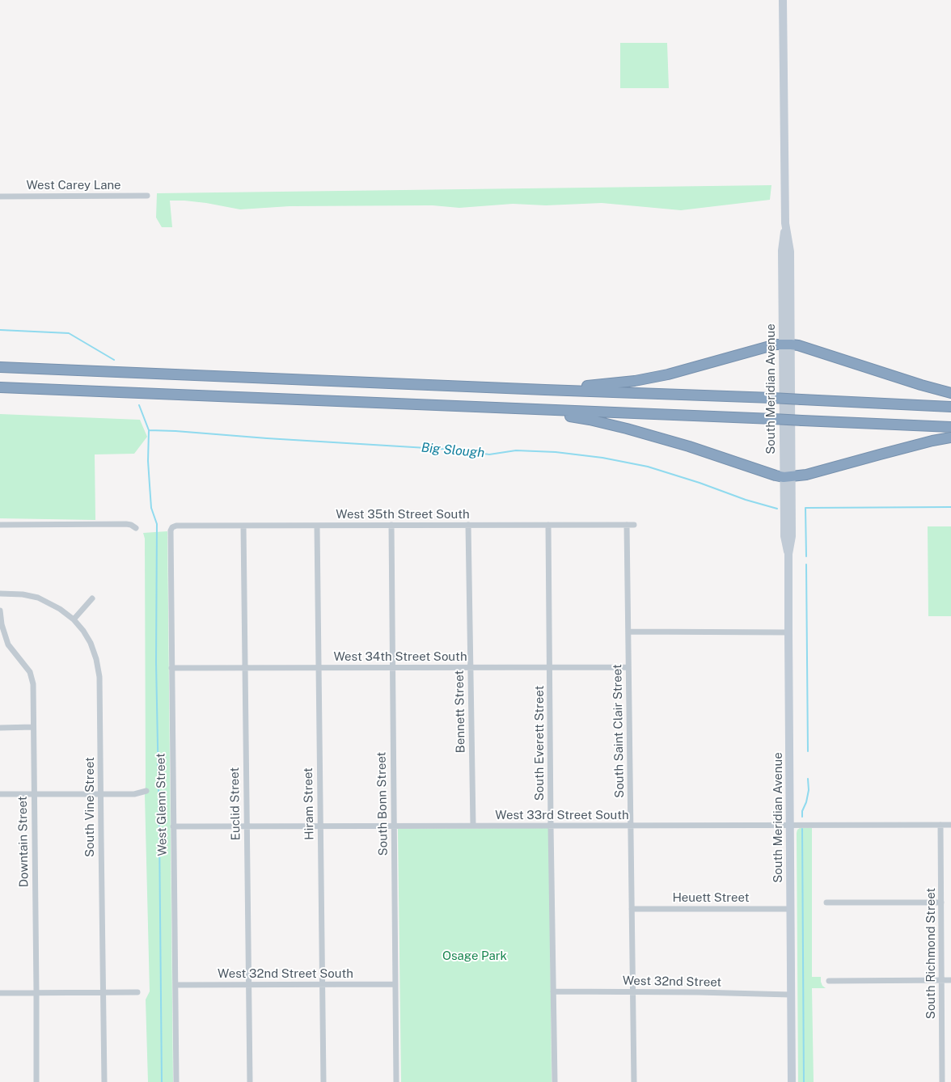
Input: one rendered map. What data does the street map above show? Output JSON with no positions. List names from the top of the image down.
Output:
{
  "streets": {
    "main road": ["South Meridian Avenue"],
    "street": [
      "West Carey Lane",
      "West 35th Street South",
      "West 34th Street South",
      "Bennett Street",
      "South Saint Clair Street",
      "South Everett Street",
      "Euclid Street",
      "Hiram Street",
      "South Bonn Street",
      "West Glenn Street",
      "South Vine Street",
      "West 33rd Street South",
      "Downtain Street",
      "Heuett Street",
      "South Richmond Street",
      "West 32nd Street South",
      "West 32nd Street"
    ]
  },
  "crossings": [
    ["South Meridian Avenue", "West 33rd Street South"],
    ["South Meridian Avenue", "Heuett Street"],
    ["South Meridian Avenue", "West 32nd Street"],
    ["West 35th Street South", "Bennett Street"],
    ["West 35th Street South", "South Saint Clair Street"],
    ["West 35th Street South", "South Everett Street"],
    ["West 35th Street South", "Euclid Street"],
    ["West 35th Street South", "Hiram Street"],
    ["West 35th Street South", "South Bonn Street"],
    ["West 35th Street South", "West Glenn Street"],
    ["West 34th Street South", "Bennett Street"],
    ["West 34th Street South", "South Saint Clair Street"],
    ["West 34th Street South", "South Everett Street"],
    ["West 34th Street South", "Euclid Street"],
    ["West 34th Street South", "Hiram Street"],
    ["West 34th Street South", "South Bonn Street"],
    ["West 34th Street South", "West Glenn Street"],
    ["Bennett Street", "West 33rd Street South"],
    ["South Saint Clair Street", "West 33rd Street South"],
    ["South Saint Clair Street", "Heuett Street"],
    ["South Saint Clair Street", "West 32nd Street"],
    ["South Everett Street", "West 33rd Street South"],
    ["South Everett Street", "West 32nd Street"],
    ["Euclid Street", "West 33rd Street South"],
    ["Euclid Street", "West 32nd Street South"],
    ["Hiram Street", "West 33rd Street South"],
    ["Hiram Street", "West 32nd Street South"],
    ["South Bonn Street", "West 33rd Street South"],
    ["South Bonn Street", "West 32nd Street South"],
    ["West Glenn Street", "West 33rd Street South"],
    ["West Glenn Street", "West 32nd Street South"],
    ["West 33rd Street South", "South Richmond Street"]
  ],
  "water": ["Big Slough"],
  "parks": ["Osage Park"]
}
